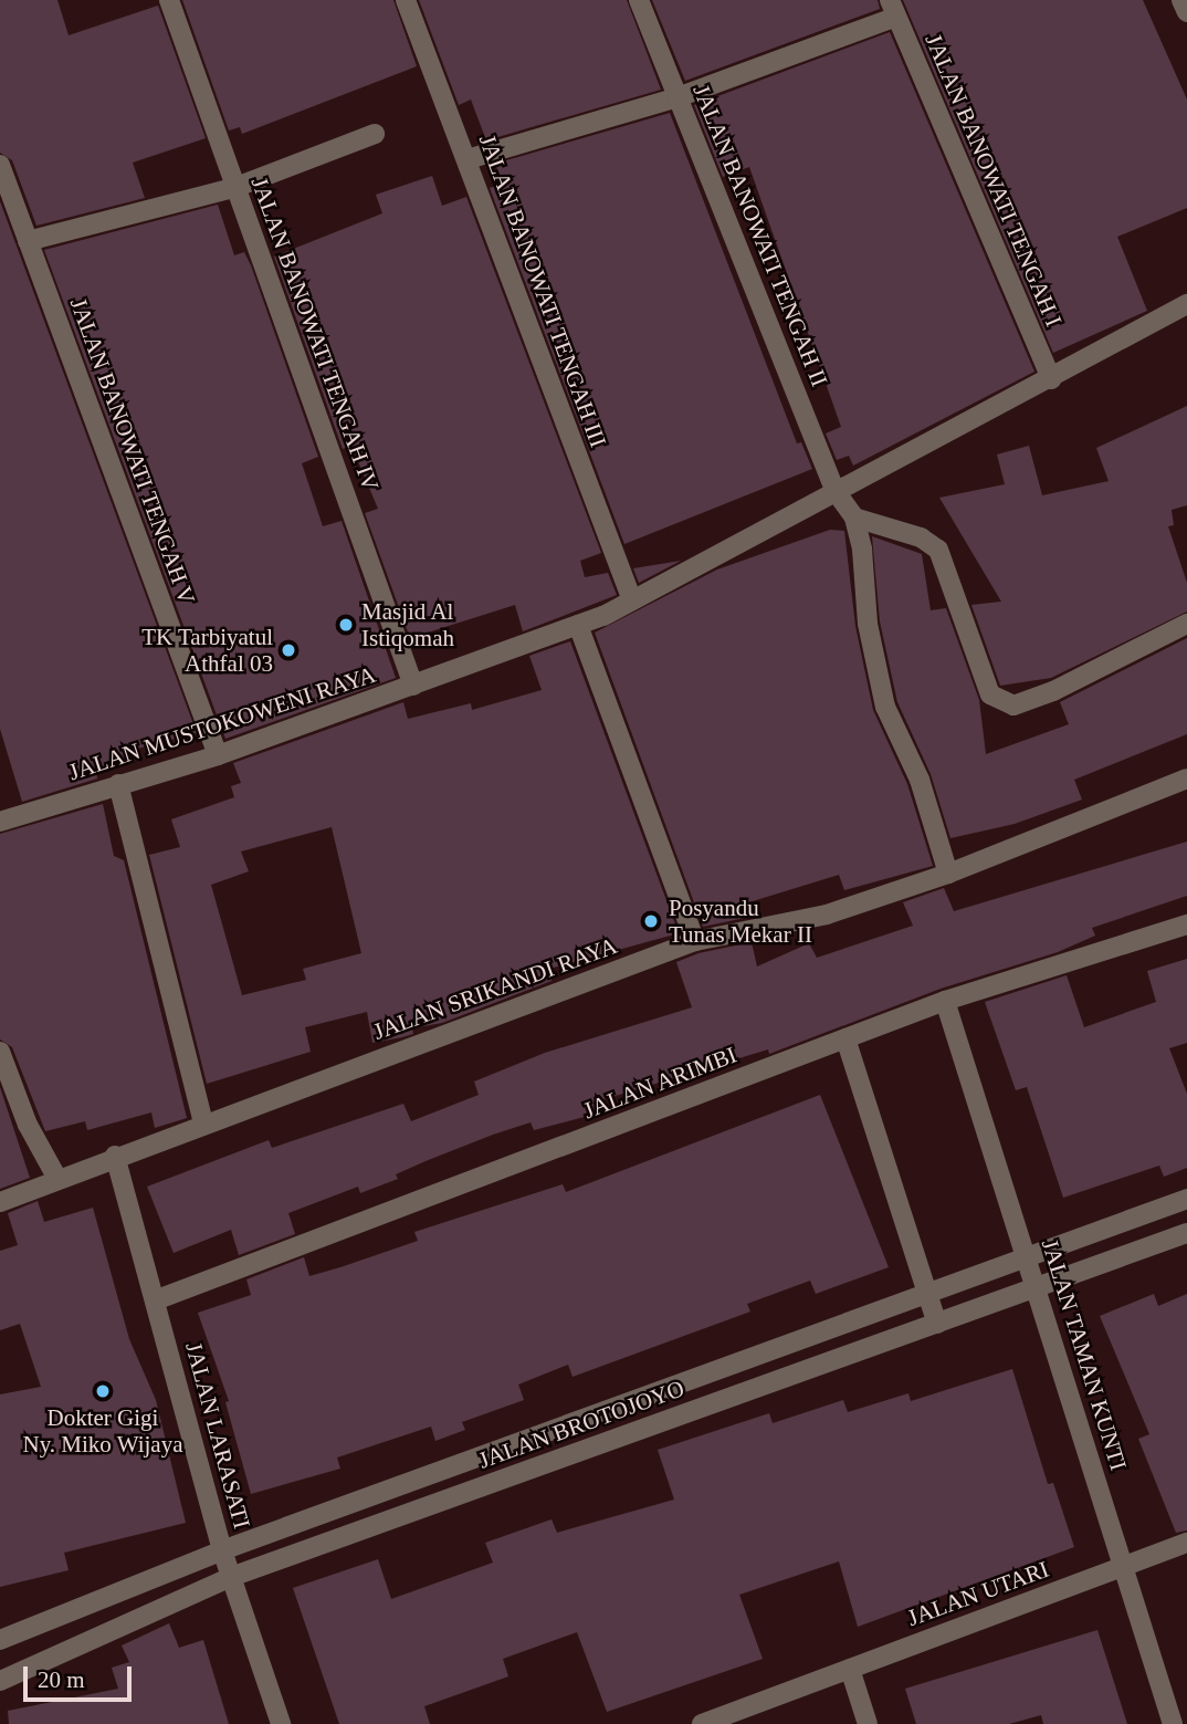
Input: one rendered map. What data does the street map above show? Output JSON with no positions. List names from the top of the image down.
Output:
{
  "streets": {
    "street": [
      "JALAN BANOWATI TENGAH I",
      "JALAN BANOWATI TENGAH II",
      "JALAN BANOWATI TENGAH III",
      "JALAN BANOWATI TENGAH IV",
      "JALAN BANOWATI TENGAH V",
      "JALAN MUSTOKOWENI RAYA",
      "JALAN SRIKANDI RAYA",
      "JALAN ARIMBI",
      "JALAN TAMAN KUNTI",
      "JALAN BROTOJOYO",
      "JALAN LARASATI",
      "JALAN UTARI"
    ]
  },
  "crossings": [
    ["JALAN BANOWATI TENGAH I", "JALAN MUSTOKOWENI RAYA"],
    ["JALAN BANOWATI TENGAH II", "JALAN MUSTOKOWENI RAYA"],
    ["JALAN BANOWATI TENGAH III", "JALAN MUSTOKOWENI RAYA"],
    ["JALAN BANOWATI TENGAH IV", "JALAN MUSTOKOWENI RAYA"],
    ["JALAN BANOWATI TENGAH V", "JALAN MUSTOKOWENI RAYA"],
    ["JALAN SRIKANDI RAYA", "JALAN LARASATI"],
    ["JALAN ARIMBI", "JALAN TAMAN KUNTI"],
    ["JALAN ARIMBI", "JALAN LARASATI"],
    ["JALAN TAMAN KUNTI", "JALAN BROTOJOYO"],
    ["JALAN TAMAN KUNTI", "JALAN UTARI"],
    ["JALAN BROTOJOYO", "JALAN LARASATI"]
  ],
  "places": [
    "Masjid Al Istiqomah",
    "TK Tarbiyatul Athfal 03",
    "Posyandu Tunas Mekar II",
    "Dokter Gigi Ny. Miko Wijaya"
  ],
  "scale_bar": "20 m"
}
